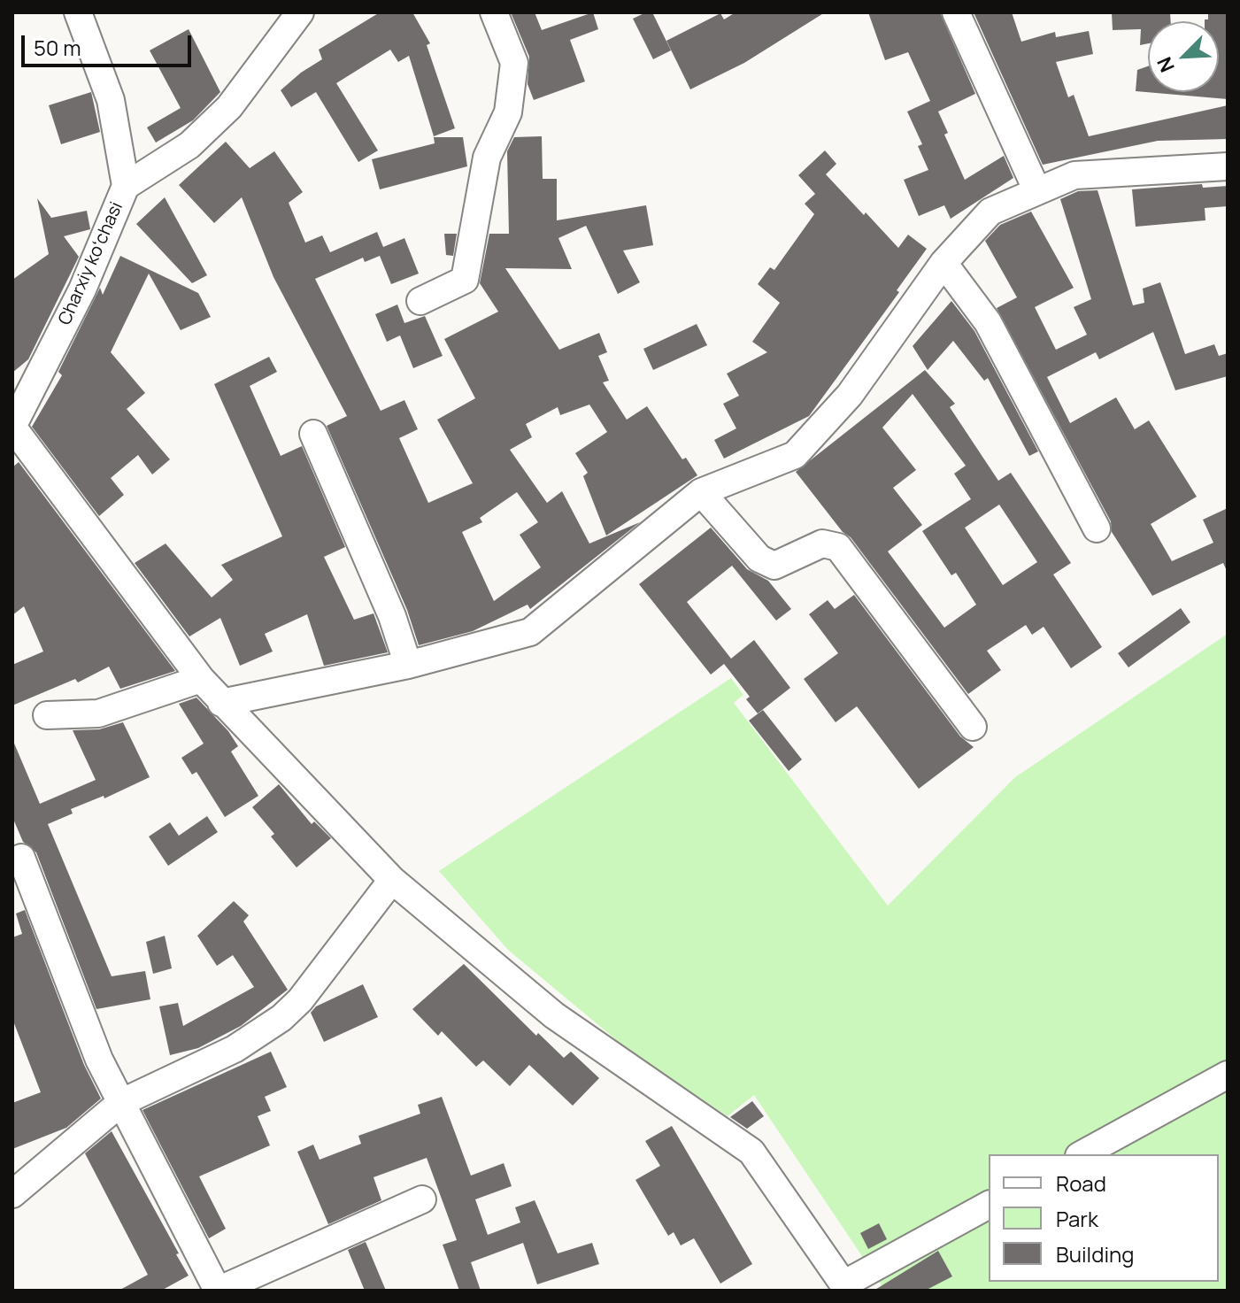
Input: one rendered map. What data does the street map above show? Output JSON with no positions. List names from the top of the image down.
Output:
{
  "streets": {
    "street": ["Charxiy koʻchasi"]
  },
  "legend": ["Road", "Park", "Building"],
  "scale_bar": "50 m",
  "north": "bottom left"
}
